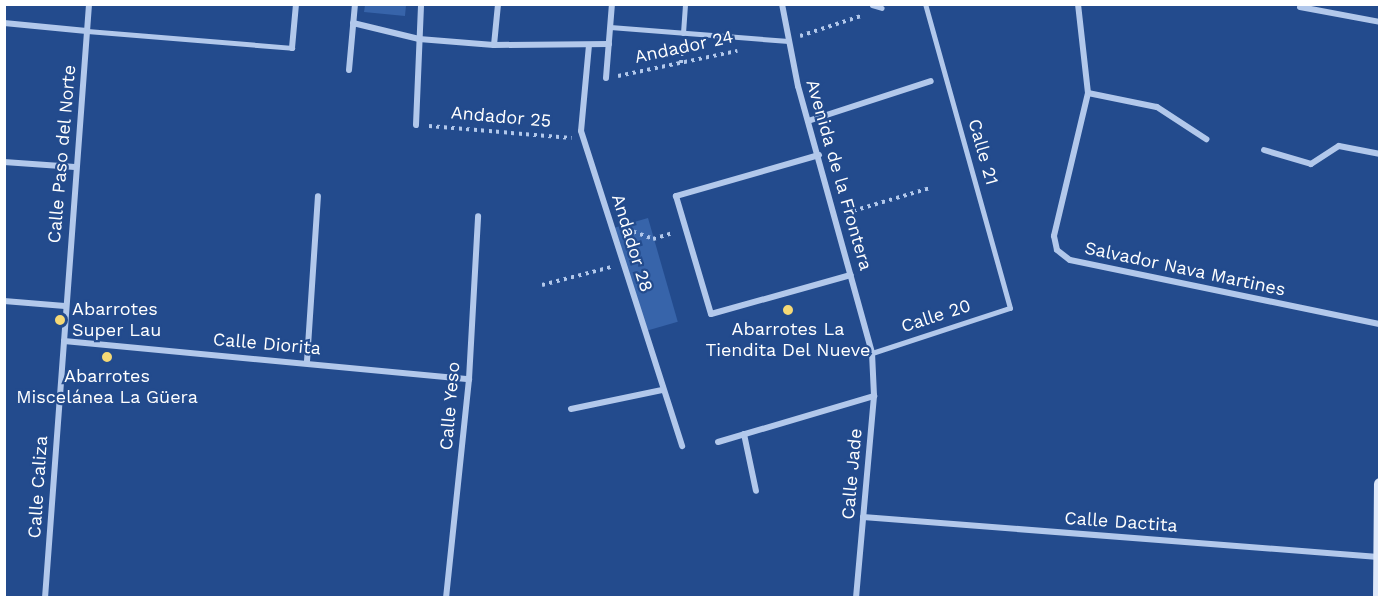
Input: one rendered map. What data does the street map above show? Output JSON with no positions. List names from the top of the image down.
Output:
{
  "streets": {
    "street": [
      "Andador 24",
      "Calle 21",
      "Calle Paso del Norte",
      "Avenida de la Frontera",
      "Andador 28",
      "Salvador Nava Martines",
      "Calle 20",
      "Calle Diorita",
      "Calle Yeso",
      "Calle Jade",
      "Calle Caliza",
      "Calle Dactita"
    ],
    "path": ["Andador 25"]
  },
  "crossings": [
    ["Andador 24", "Avenida de la Frontera"],
    ["Andador 24", "Andador 28"],
    ["Andador 25", "Andador 28"],
    ["Calle 21", "Calle 20"],
    ["Calle Paso del Norte", "Calle Caliza"],
    ["Avenida de la Frontera", "Calle 20"],
    ["Avenida de la Frontera", "Calle Jade"],
    ["Calle 20", "Calle Jade"],
    ["Calle Diorita", "Calle Yeso"],
    ["Calle Diorita", "Calle Caliza"],
    ["Calle Jade", "Calle Dactita"]
  ],
  "places": ["Abarrotes La Tiendita Del Nueve", "Abarrotes Super Lau", "Abarrotes Miscelánea La Güera"]
}
